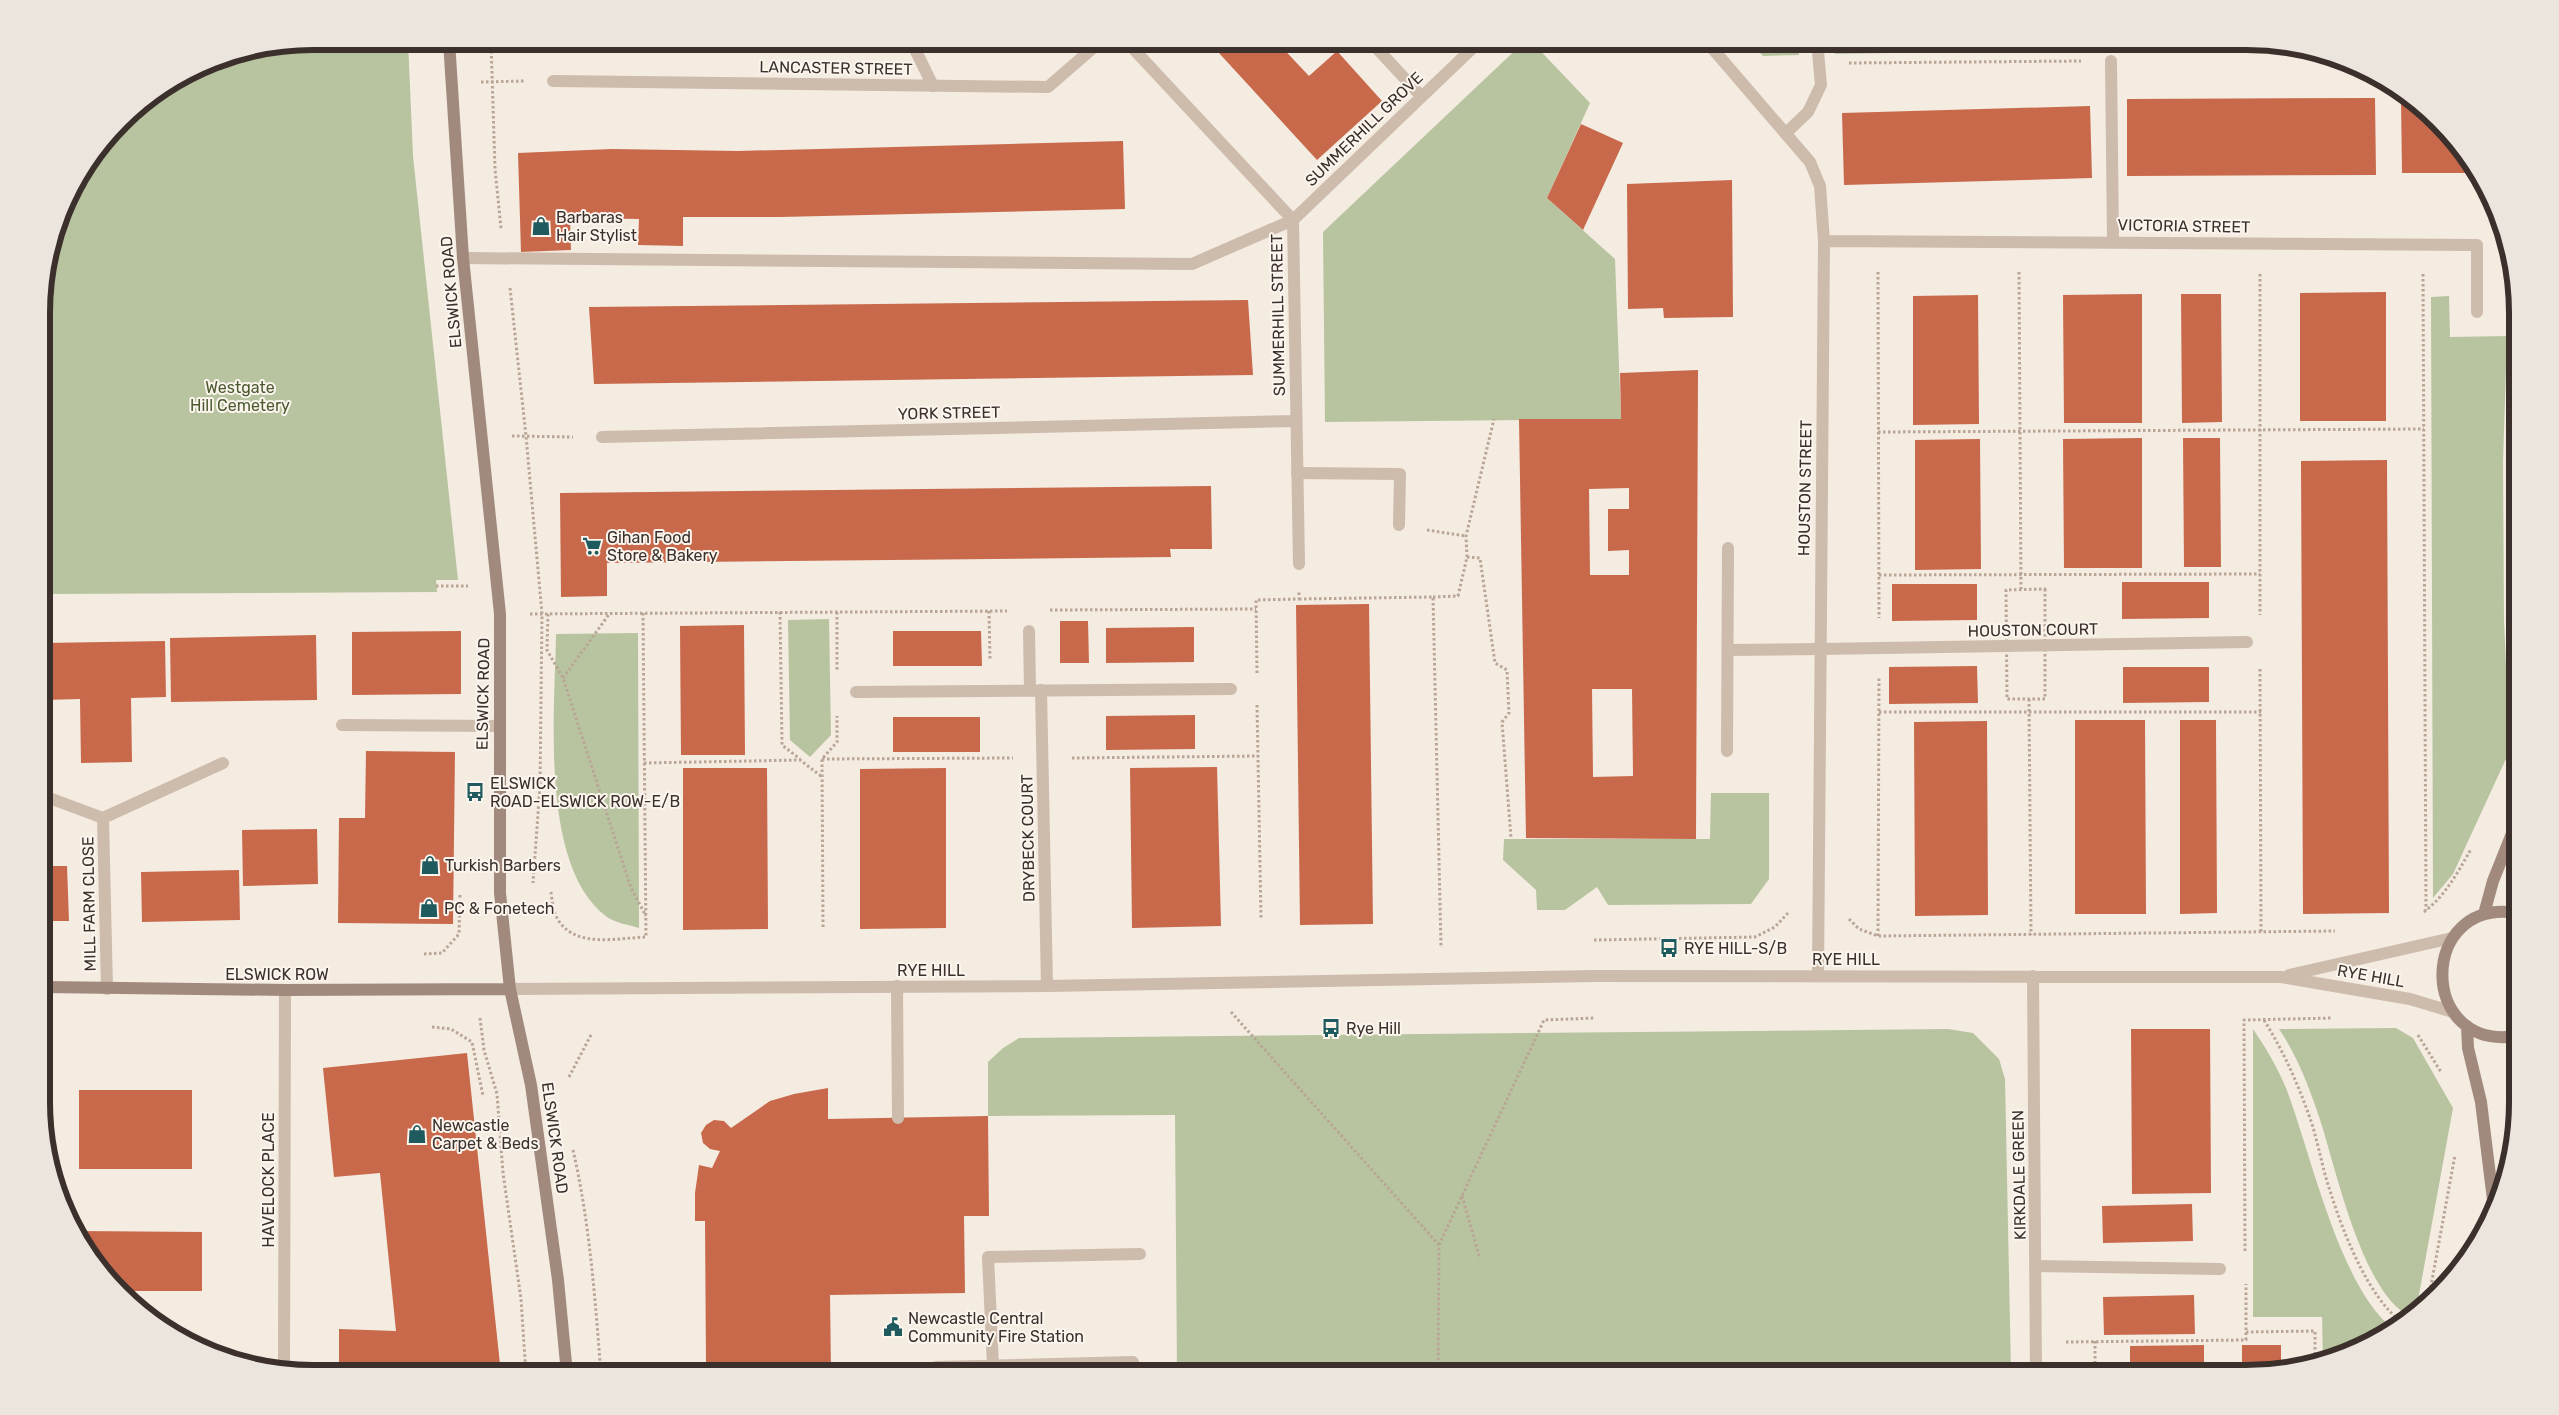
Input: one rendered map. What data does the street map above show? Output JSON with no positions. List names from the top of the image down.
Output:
{
  "streets": {
    "main road": ["ELSWICK ROAD", "ELSWICK ROW"],
    "street": [
      "LANCASTER STREET",
      "SUMMERHILL GROVE",
      "VICTORIA STREET",
      "SUMMERHILL STREET",
      "YORK STREET",
      "HOUSTON STREET",
      "HOUSTON COURT",
      "DRYBECK COURT",
      "MILL FARM CLOSE",
      "RYE HILL",
      "KIRKDALE GREEN",
      "HAVELOCK PLACE"
    ]
  },
  "crossings": [
    ["SUMMERHILL GROVE", "SUMMERHILL STREET"],
    ["VICTORIA STREET", "HOUSTON STREET"],
    ["ELSWICK ROAD", "RYE HILL"],
    ["ELSWICK ROAD", "ELSWICK ROW"],
    ["SUMMERHILL STREET", "YORK STREET"],
    ["HOUSTON STREET", "HOUSTON COURT"],
    ["HOUSTON STREET", "RYE HILL"],
    ["DRYBECK COURT", "RYE HILL"],
    ["MILL FARM CLOSE", "ELSWICK ROW"],
    ["RYE HILL", "ELSWICK ROW"],
    ["RYE HILL", "KIRKDALE GREEN"],
    ["ELSWICK ROW", "HAVELOCK PLACE"]
  ],
  "parks": ["Westgate Hill Cemetery"],
  "places": {
    "shop": [
      "Barbaras Hair Stylist",
      "Turkish Barbers",
      "PC & Fonetech",
      "Newcastle Carpet & Beds"
    ],
    "supermarket": ["Gihan Food Store & Bakery"],
    "bus stop": ["ELSWICK ROAD-ELSWICK ROW-E/B", "RYE HILL-S/B", "Rye Hill"],
    "public building": ["Newcastle Central Community Fire Station"]
  }
}
